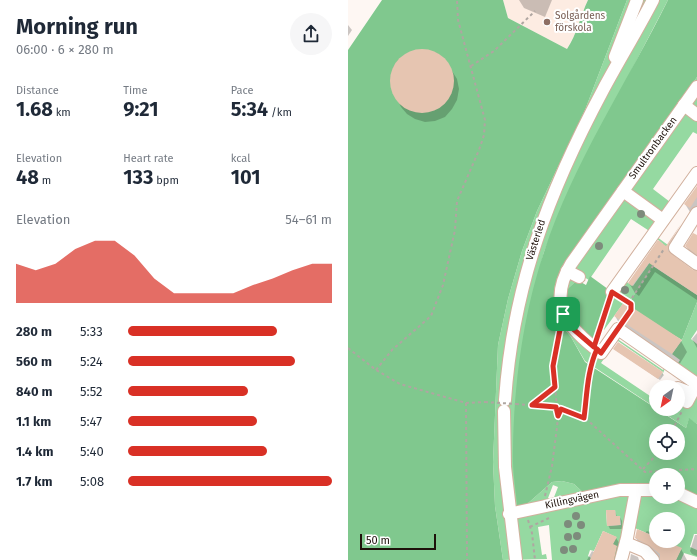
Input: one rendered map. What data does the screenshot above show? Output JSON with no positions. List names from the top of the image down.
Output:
{
  "streets": {
    "street": ["Smultronbacken", "Västerled", "Killingvägen"]
  },
  "crossings": [
    ["Västerled", "Killingvägen"]
  ],
  "places": ["Solgårdens förskola"],
  "scale_bar": "50 m",
  "north": "bottom left",
  "page": {
    "heading": ["Morning run", "06:00 · 6 × 280 m"],
    "stats": [
      ["Distance", "1.68 km"],
      ["Time", "9:21"],
      ["Pace", "5:34 /km"],
      ["Elevation", "48 m"],
      ["Heart rate", "133 bpm"],
      ["kcal", "101"]
    ],
    "chart": ["Elevation", "54–61 m"],
    "list": [
      {
        "name": "280 m",
        "note": "5:33"
      },
      {
        "name": "560 m",
        "note": "5:24"
      },
      {
        "name": "840 m",
        "note": "5:52"
      },
      {
        "name": "1.1 km",
        "note": "5:47"
      },
      {
        "name": "1.4 km",
        "note": "5:40"
      },
      {
        "name": "1.7 km",
        "note": "5:08"
      }
    ],
    "map_buttons": ["+", "−"],
    "scale": "50 m"
  }
}
